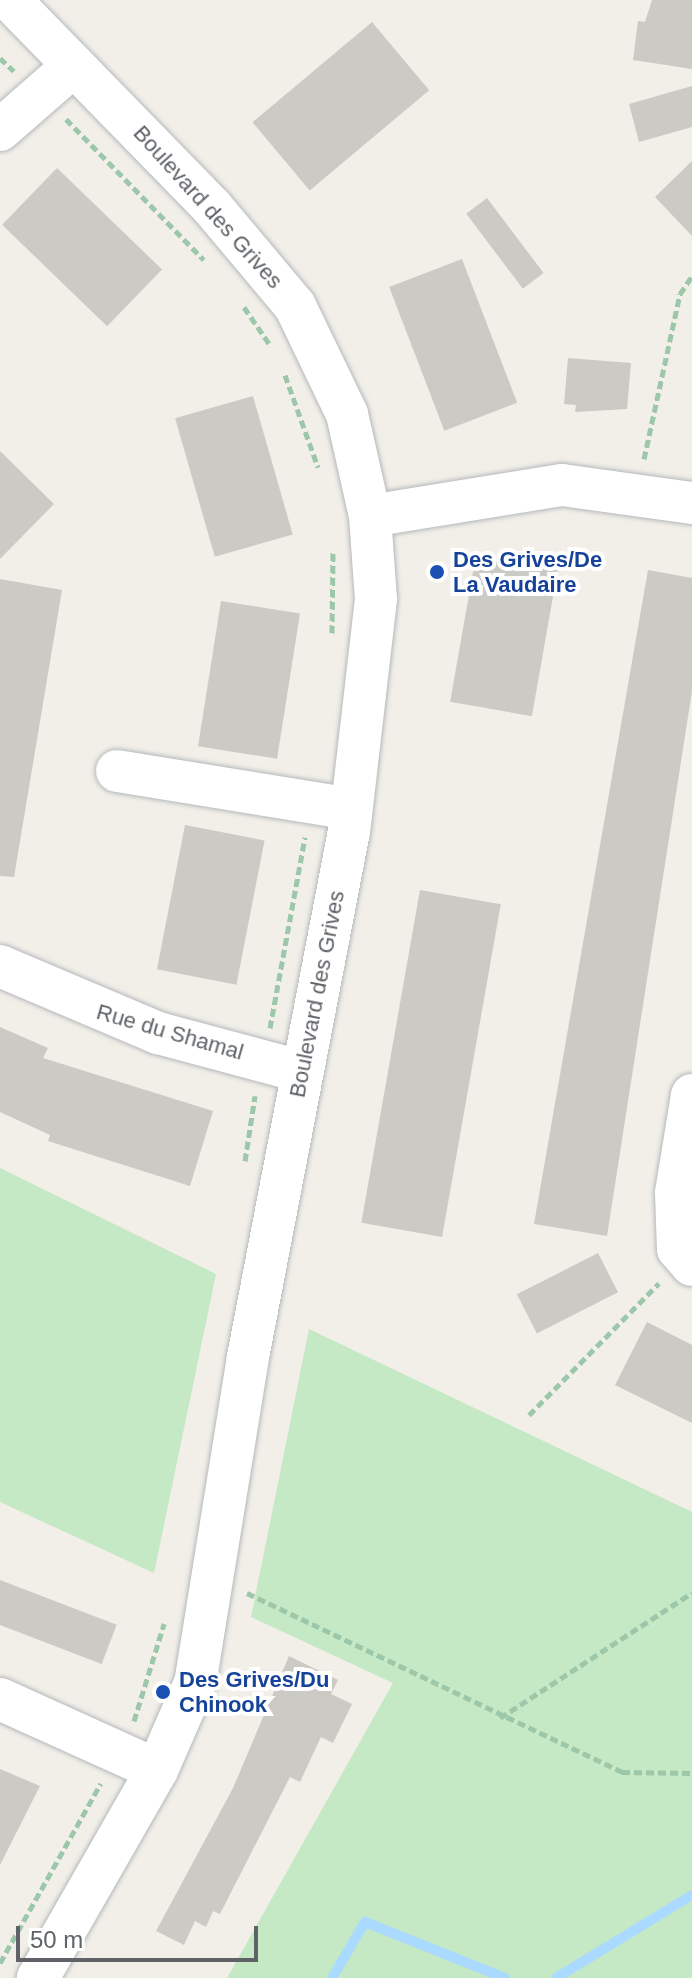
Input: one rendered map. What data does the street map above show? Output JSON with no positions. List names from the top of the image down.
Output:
{
  "streets": {
    "street": ["Boulevard des Grives", "Rue du Shamal"]
  },
  "crossings": [
    ["Boulevard des Grives", "Rue du Shamal"]
  ],
  "places": ["Des Grives/De La Vaudaire", "Des Grives/Du Chinook"],
  "scale_bar": "50 m"
}
